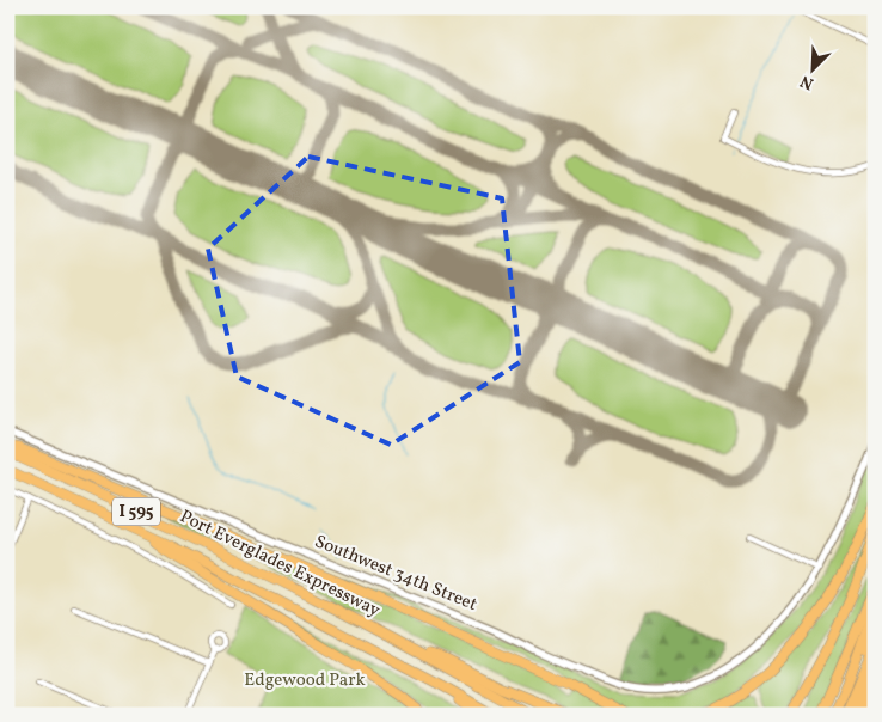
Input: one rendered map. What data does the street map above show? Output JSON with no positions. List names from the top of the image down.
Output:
{
  "streets": {
    "highway": ["I 595", "Port Everglades Expressway"],
    "street": ["Southwest 34th Street"]
  },
  "parks": ["Edgewood Park"],
  "north": "bottom left"
}
